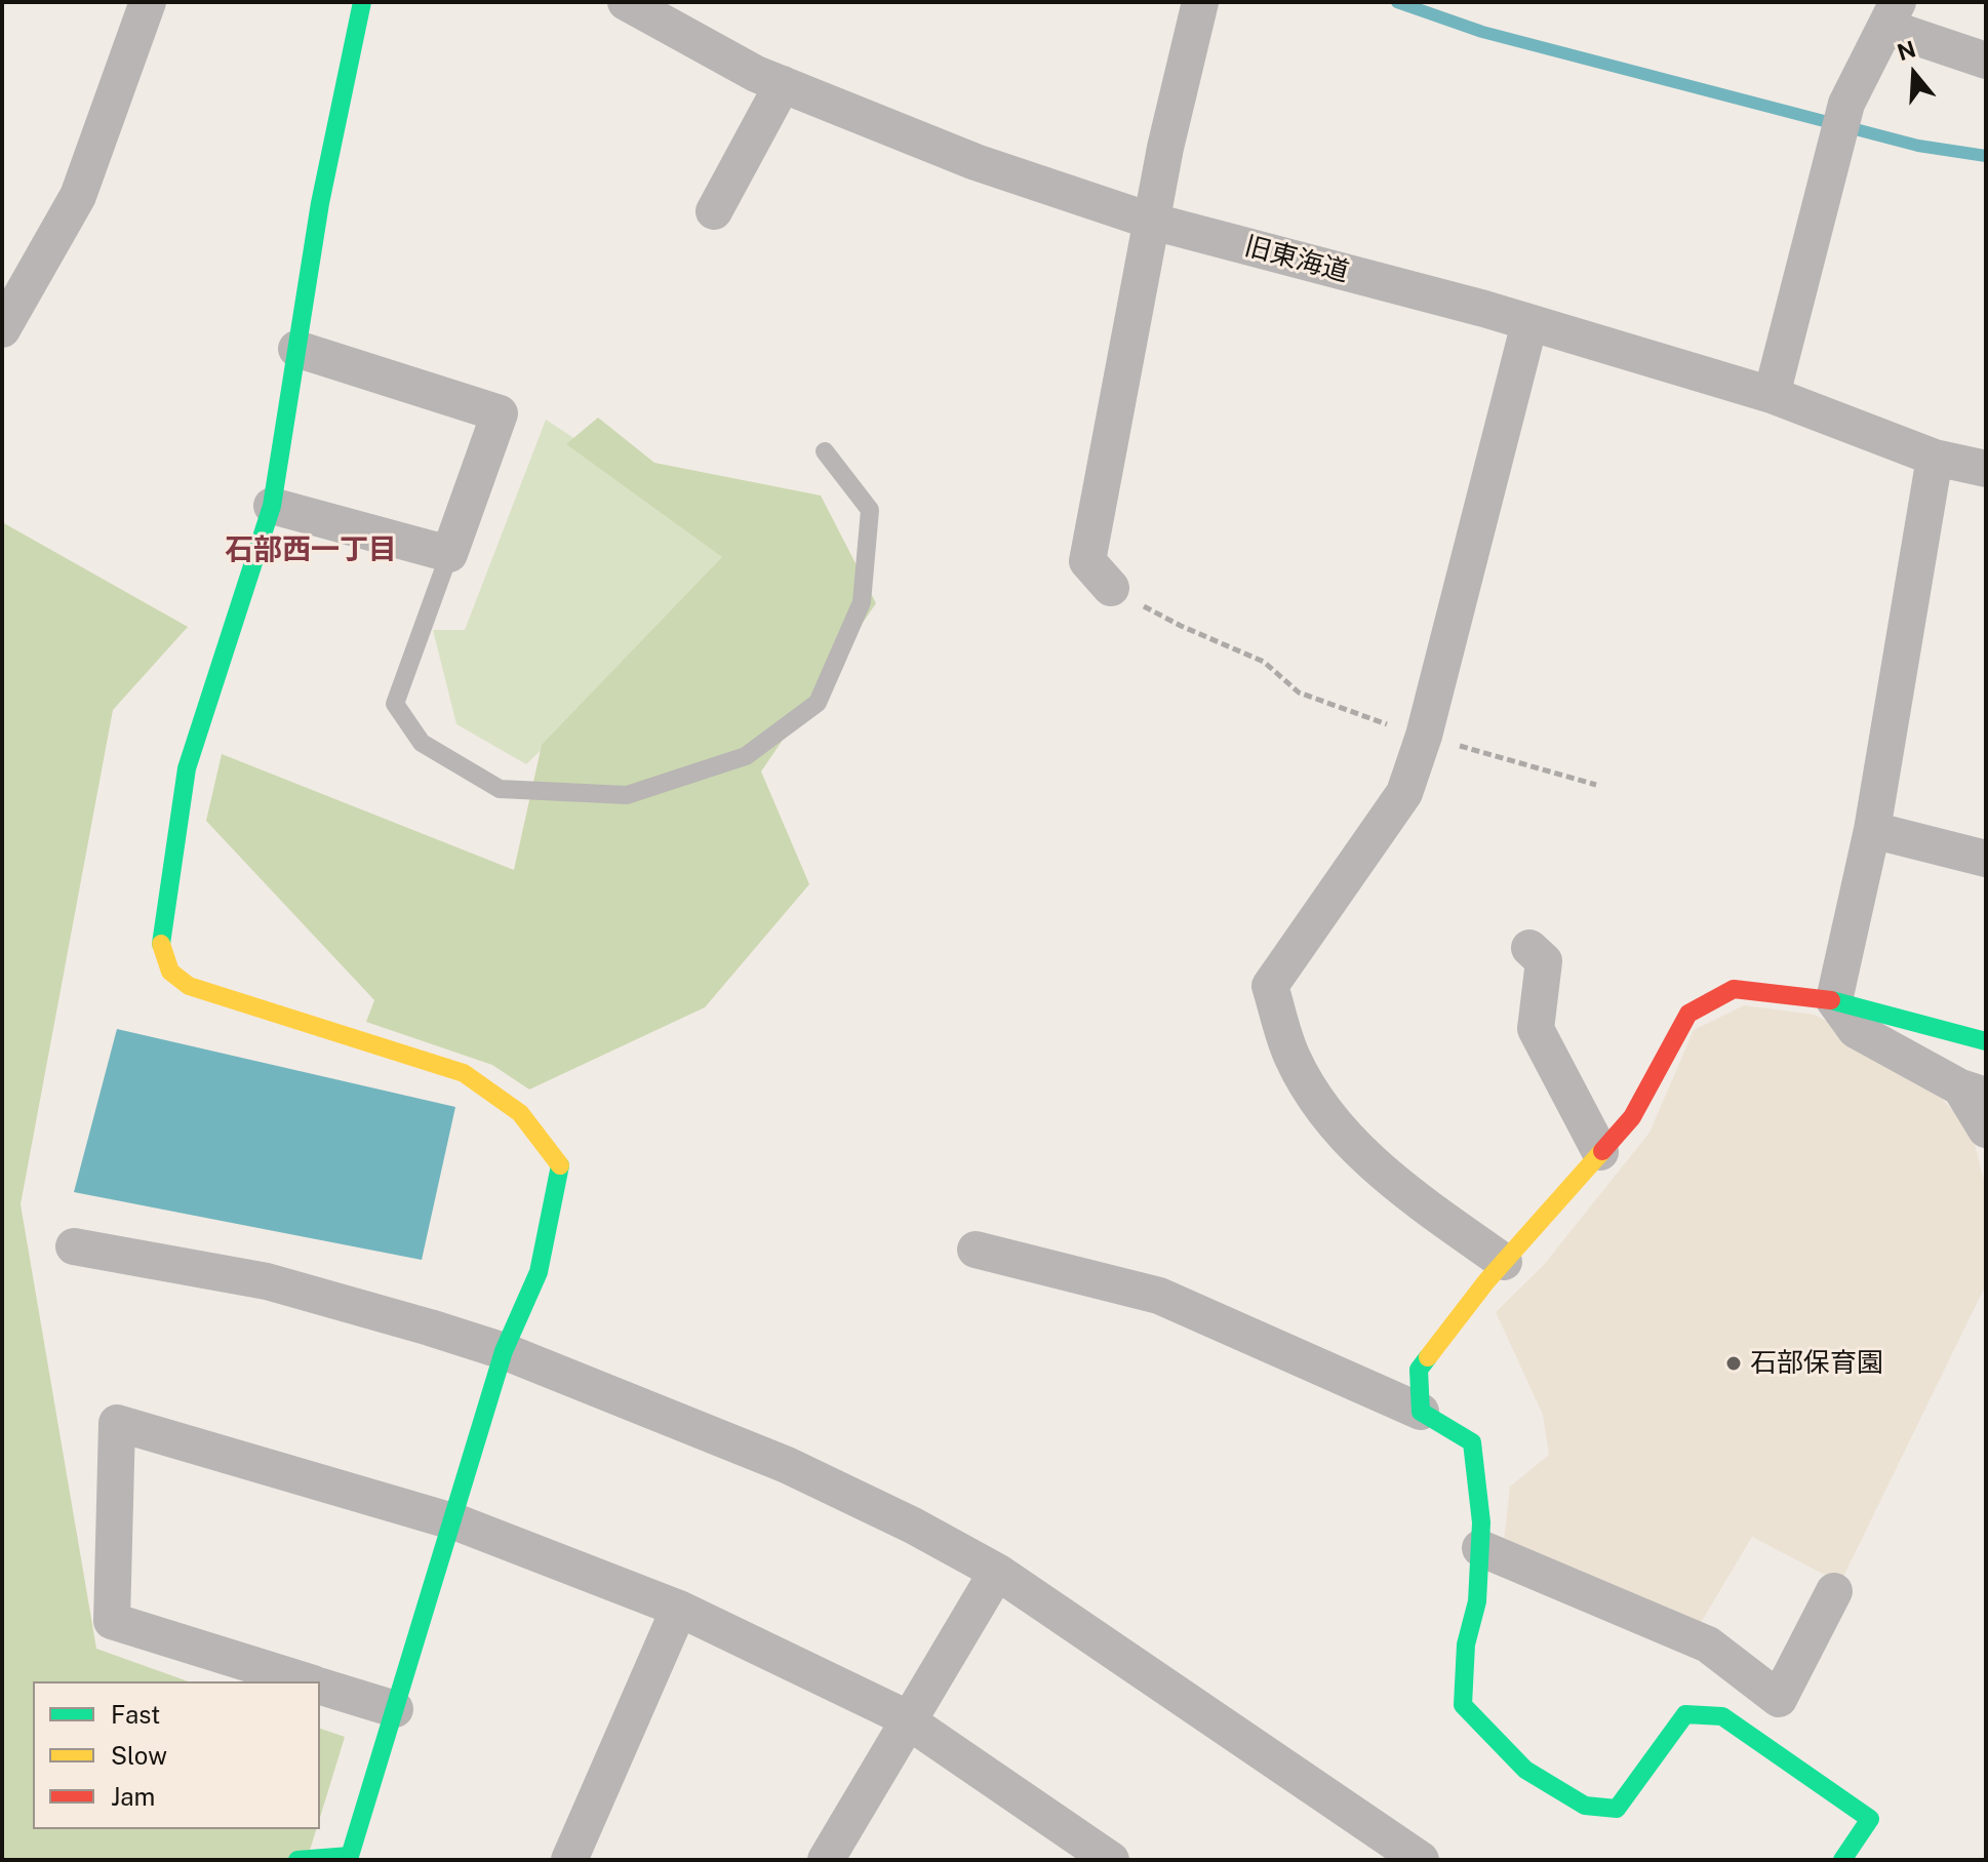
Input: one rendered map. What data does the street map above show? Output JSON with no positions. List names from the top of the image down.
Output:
{
  "streets": {
    "street": ["旧東海道"]
  },
  "districts": ["石部西一丁目"],
  "places": ["石部保育園"],
  "legend": ["Fast", "Slow", "Jam"],
  "north": "top"
}
